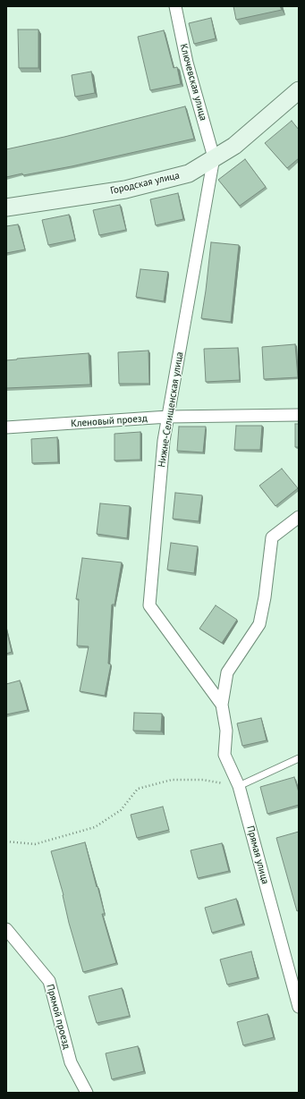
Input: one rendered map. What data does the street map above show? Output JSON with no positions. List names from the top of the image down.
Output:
{
  "streets": {
    "street": [
      "Ключевская улица",
      "Городская улица",
      "Нижне-Селищенская улица",
      "Кленовый проезд",
      "Прямая улица",
      "Прямой проезд"
    ]
  },
  "crossings": [
    ["Ключевская улица", "Городская улица"],
    ["Ключевская улица", "Нижне-Селищенская улица"],
    ["Городская улица", "Нижне-Селищенская улица"],
    ["Нижне-Селищенская улица", "Кленовый проезд"],
    ["Нижне-Селищенская улица", "Прямая улица"]
  ]
}
